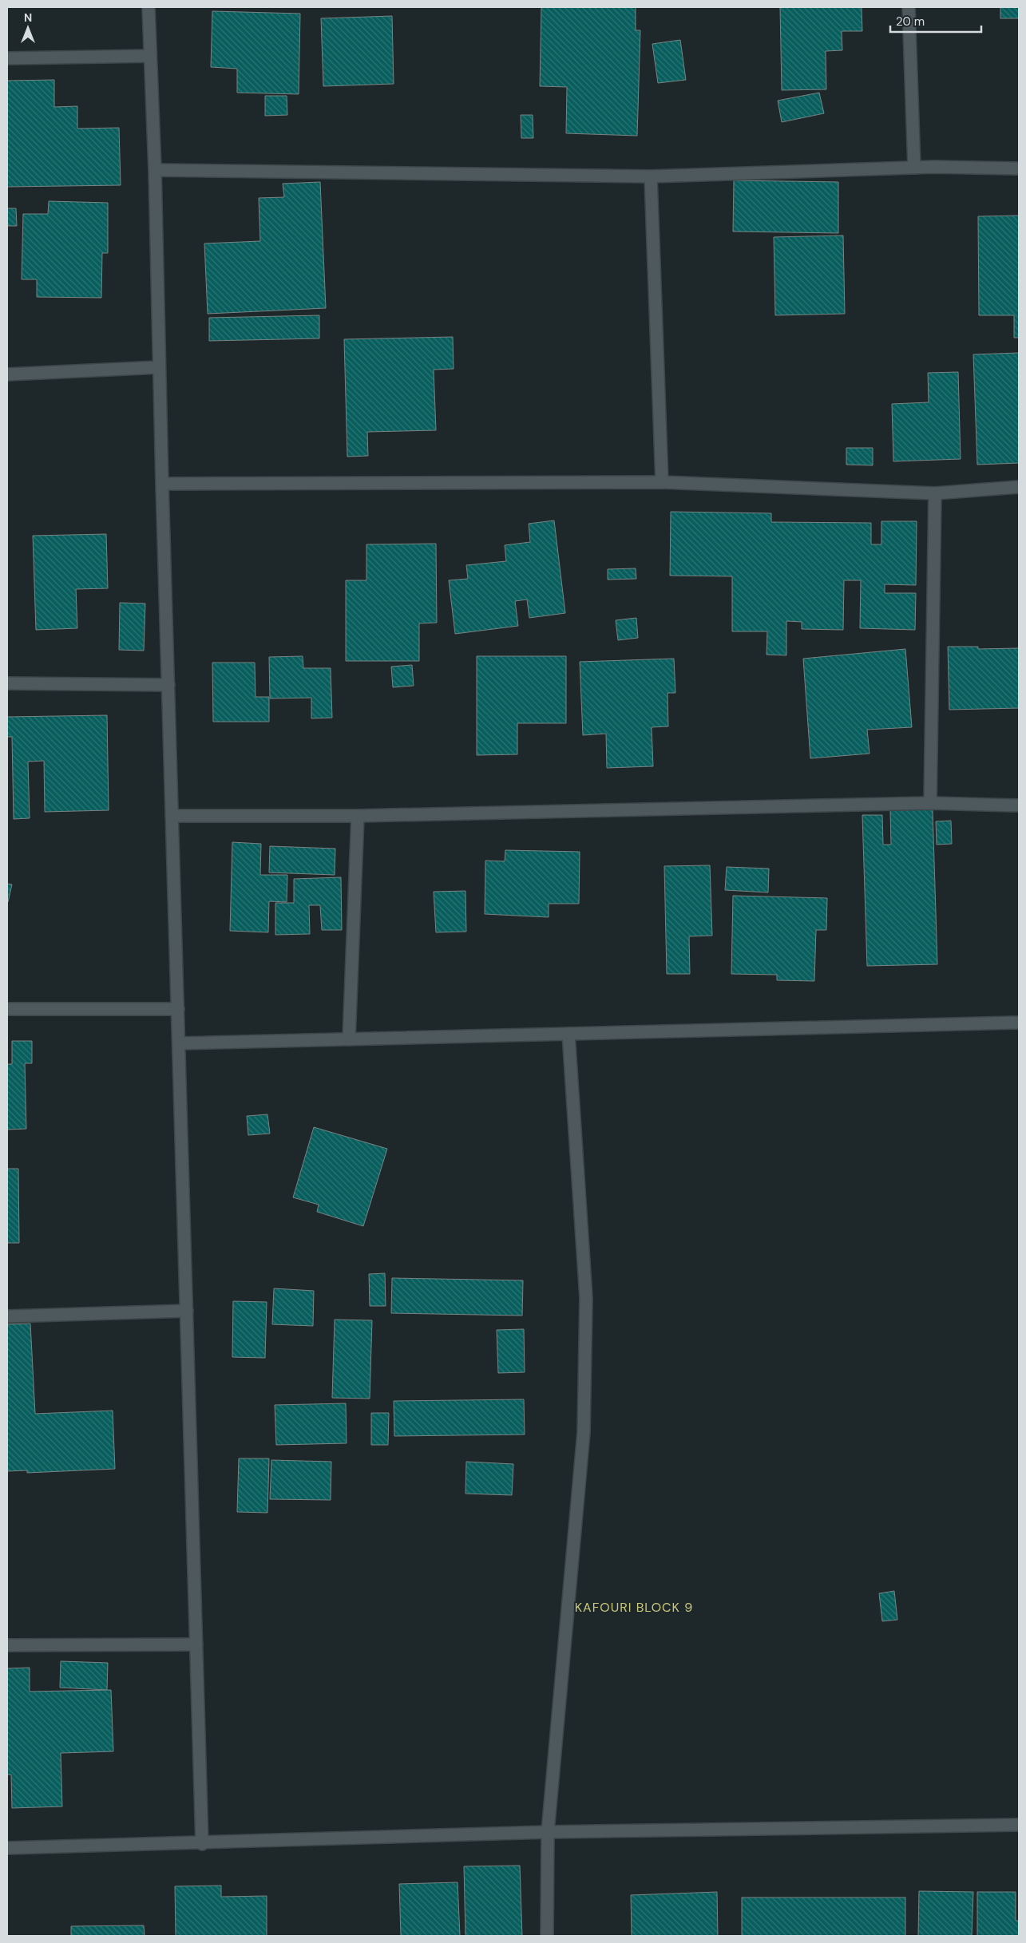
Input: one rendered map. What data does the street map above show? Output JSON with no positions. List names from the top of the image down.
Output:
{
  "districts": ["KAFOURI BLOCK 9"],
  "scale_bar": "20 m",
  "north": "top"
}
